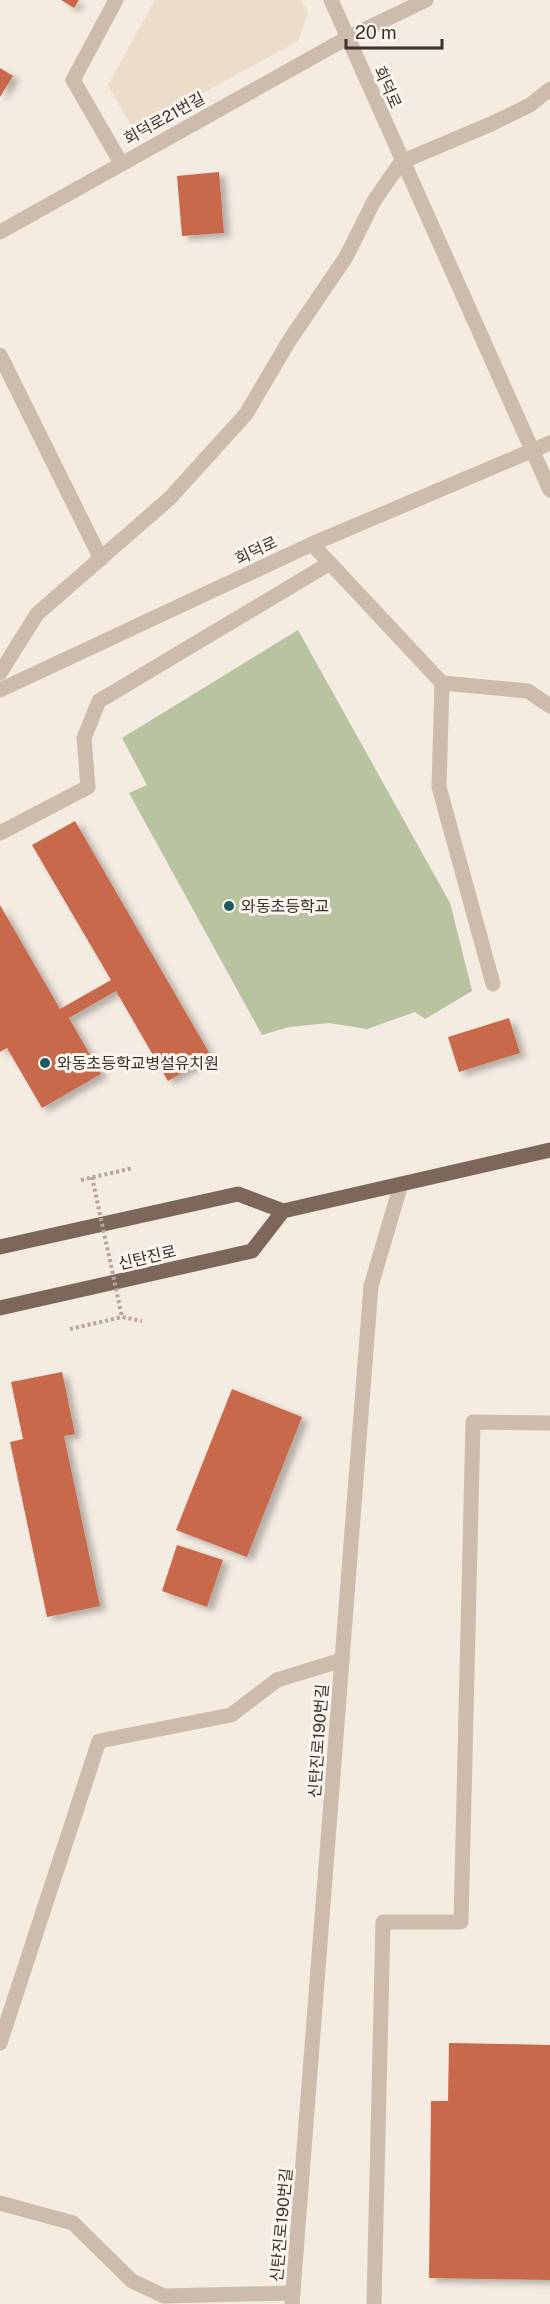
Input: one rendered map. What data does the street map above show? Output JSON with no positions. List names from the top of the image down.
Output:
{
  "streets": {
    "main road": ["신탄진로"],
    "street": ["회덕로", "회덕로21번길", "신탄진로190번길"]
  },
  "crossings": [
    ["회덕로", "회덕로21번길"]
  ],
  "places": ["와동초등학교", "와동초등학교병설유치원"],
  "scale_bar": "20 m"
}
